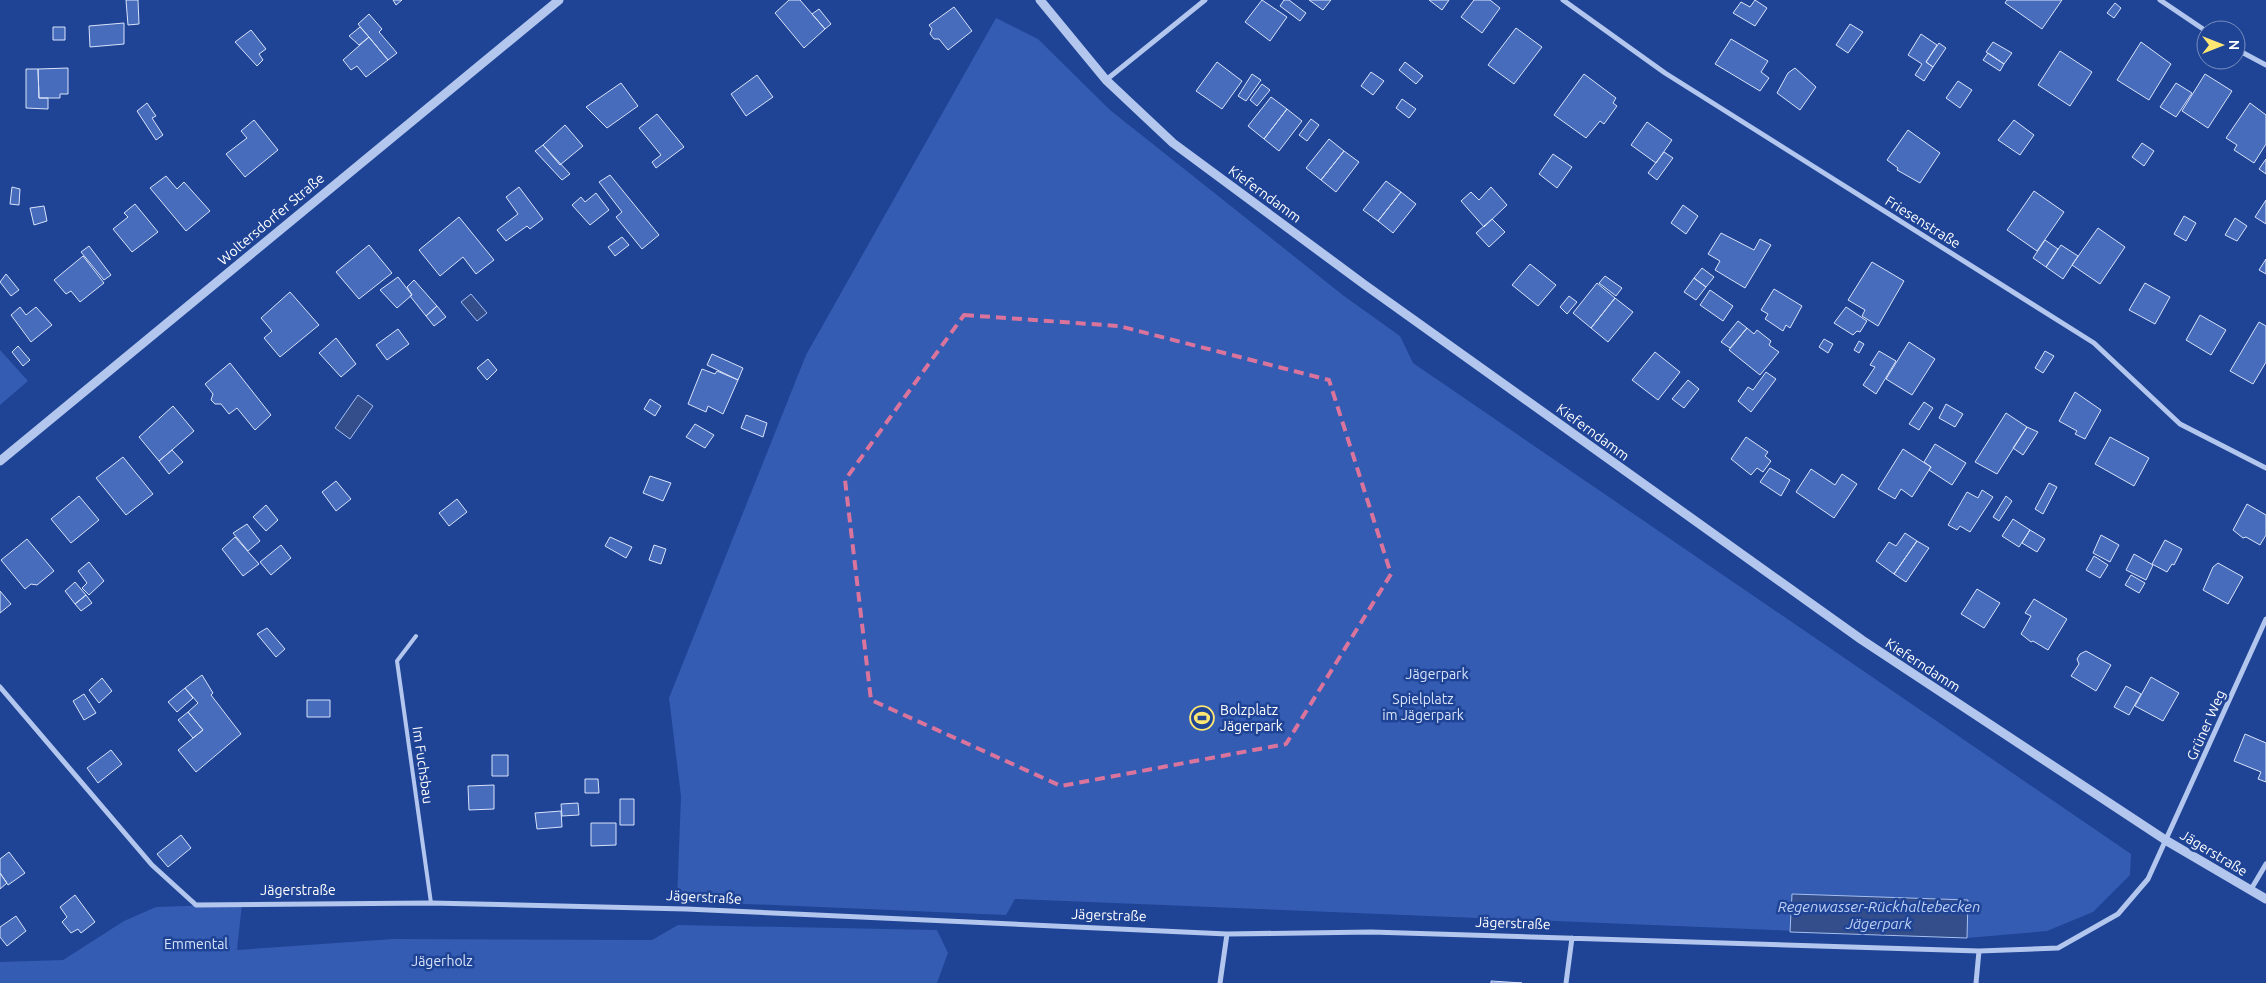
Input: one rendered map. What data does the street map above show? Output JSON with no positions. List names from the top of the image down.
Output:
{
  "streets": {
    "street": [
      "Kieferndamm",
      "Woltersdorfer Straße",
      "Friesenstraße",
      "Grüner Weg",
      "Jägerstraße"
    ],
    "lane": ["Im Fuchsbau"]
  },
  "crossings": [
    ["Kieferndamm", "Grüner Weg"],
    ["Kieferndamm", "Jägerstraße"],
    ["Grüner Weg", "Jägerstraße"],
    ["Im Fuchsbau", "Jägerstraße"]
  ],
  "water": ["Regenwasser-Rückhaltebecken Jägerpark"],
  "parks": [
    "Jägerpark",
    "Spielplatz im Jägerpark",
    "Emmental",
    "Jägerholz"
  ],
  "places": {
    "sports": ["Bolzplatz Jägerpark"]
  },
  "north": "right"
}
